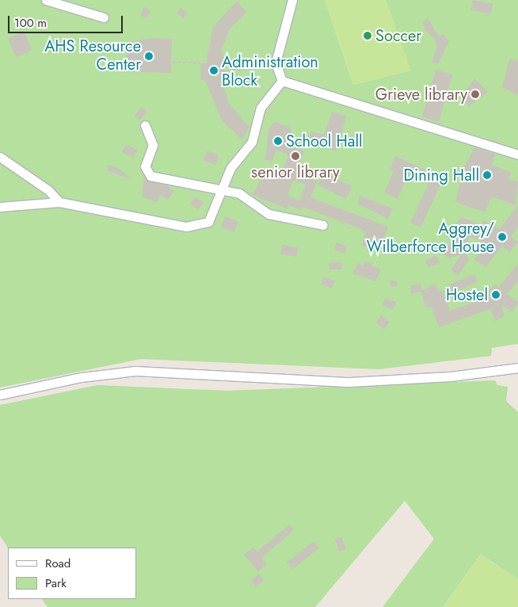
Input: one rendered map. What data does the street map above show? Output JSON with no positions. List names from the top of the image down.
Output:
{
  "places": [
    "Soccer",
    "AHS Resource Center",
    "Administration Block",
    "Grieve library",
    "School Hall",
    "senior library",
    "Dining Hall",
    "Aggrey/ Wilberforce House",
    "Hostel"
  ],
  "legend": ["Road", "Park"],
  "scale_bar": "100 m"
}
